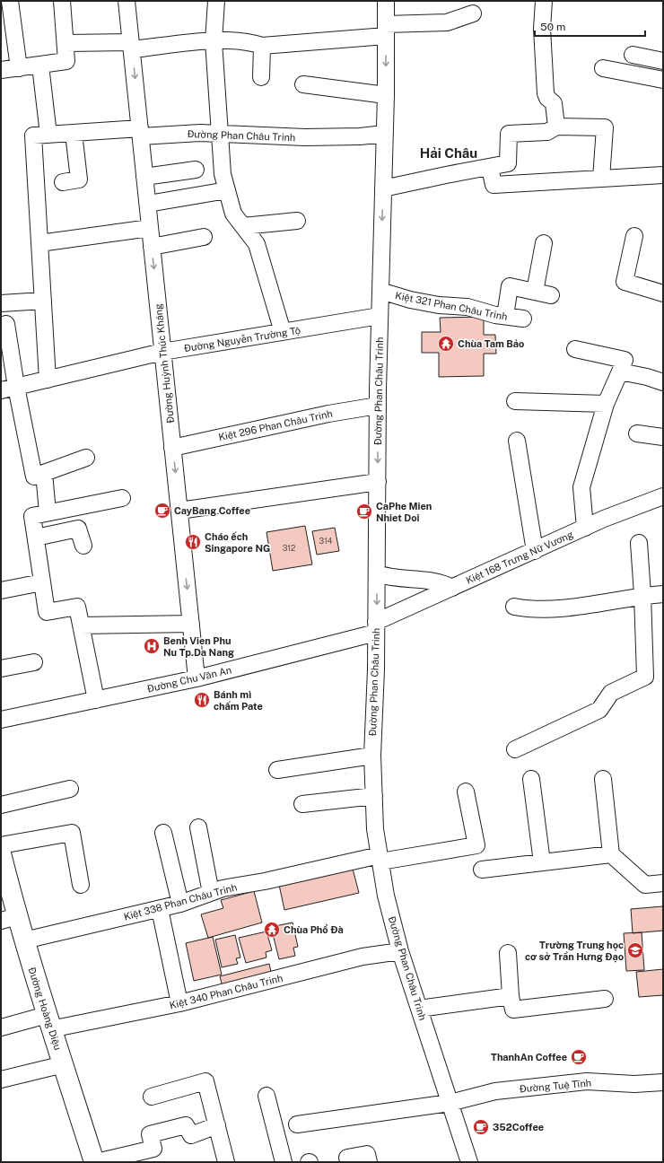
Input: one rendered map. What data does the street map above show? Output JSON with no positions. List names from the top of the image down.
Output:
{
  "streets": {
    "main road": ["Đường Hoàng Diệu"],
    "street": [
      "Đường Phan Châu Trinh",
      "Kiệt 321 Phan Châu Trinh",
      "Đường Nguyễn Trường Tộ",
      "Đường Huỳnh Thúc Kháng",
      "Kiệt 296 Phan Châu Trinh",
      "Kiệt 168 Trưng Nữ Vương",
      "Đường Chu Văn An",
      "Kiệt 338 Phan Châu Trinh",
      "Kiệt 340 Phan Châu Trinh",
      "Đường Tuệ Tĩnh"
    ]
  },
  "crossings": [
    ["Đường Phan Châu Trinh", "Kiệt 321 Phan Châu Trinh"],
    ["Đường Phan Châu Trinh", "Đường Nguyễn Trường Tộ"],
    ["Đường Phan Châu Trinh", "Đường Huỳnh Thúc Kháng"],
    ["Đường Phan Châu Trinh", "Kiệt 296 Phan Châu Trinh"],
    ["Đường Phan Châu Trinh", "Kiệt 168 Trưng Nữ Vương"],
    ["Đường Phan Châu Trinh", "Đường Chu Văn An"],
    ["Đường Phan Châu Trinh", "Kiệt 338 Phan Châu Trinh"],
    ["Đường Phan Châu Trinh", "Kiệt 340 Phan Châu Trinh"],
    ["Đường Phan Châu Trinh", "Đường Tuệ Tĩnh"],
    ["Đường Nguyễn Trường Tộ", "Đường Huỳnh Thúc Kháng"],
    ["Đường Huỳnh Thúc Kháng", "Kiệt 296 Phan Châu Trinh"],
    ["Đường Huỳnh Thúc Kháng", "Đường Chu Văn An"],
    ["Kiệt 168 Trưng Nữ Vương", "Đường Chu Văn An"],
    ["Kiệt 338 Phan Châu Trinh", "Đường Hoàng Diệu"],
    ["Kiệt 340 Phan Châu Trinh", "Đường Hoàng Diệu"]
  ],
  "districts": ["Hải Châu"],
  "places": {
    "temple": ["Chùa Tam Bảo", "Chùa Phổ Đà"],
    "cafe": [
      "CayBang Coffee",
      "CaPhe Mien Nhiet Doi",
      "ThanhAn Coffee",
      "352Coffee"
    ],
    "restaurant": ["Cháo ếch Singapore NG", "Bánh mì chấm Pate"],
    "hospital": ["Benh Vien Phu Nu Tp.Da Nang"],
    "school or university": ["Trường Trung học cơ sở Trần Hưng Đạo"]
  },
  "house_numbers": ["314", "312"],
  "scale_bar": "50 m"
}
